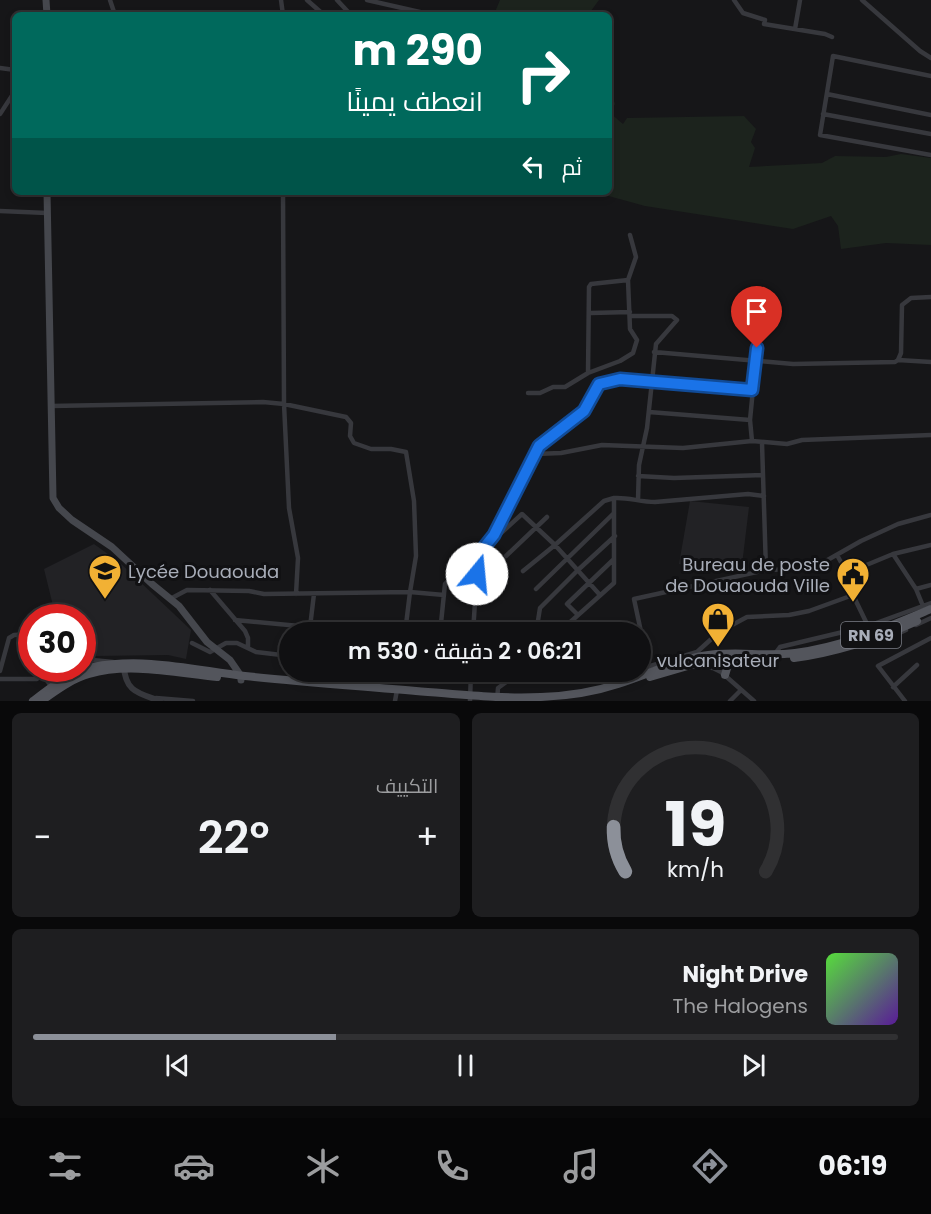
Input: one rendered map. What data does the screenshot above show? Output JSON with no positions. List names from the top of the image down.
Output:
{
  "streets": {
    "main road": ["RN 69"]
  },
  "places": {
    "school or university": ["Lycée Douaouda"],
    "public building": ["Bureau de poste de Douaouda Ville"],
    "shop": ["vulcanisateur"]
  },
  "page": {
    "turn": ["290 m", "انعطف يمينًا"],
    "then": "ثم",
    "limit": "30",
    "trip": "06:21 · 2 دقيقة · 530 m",
    "tile": "التكييف",
    "heat": ["−", "22°", "+"],
    "song": ["Night Drive", "The Halogens"],
    "tabs": "06:19",
    "gauge": ["19", "km/h"]
  }
}
